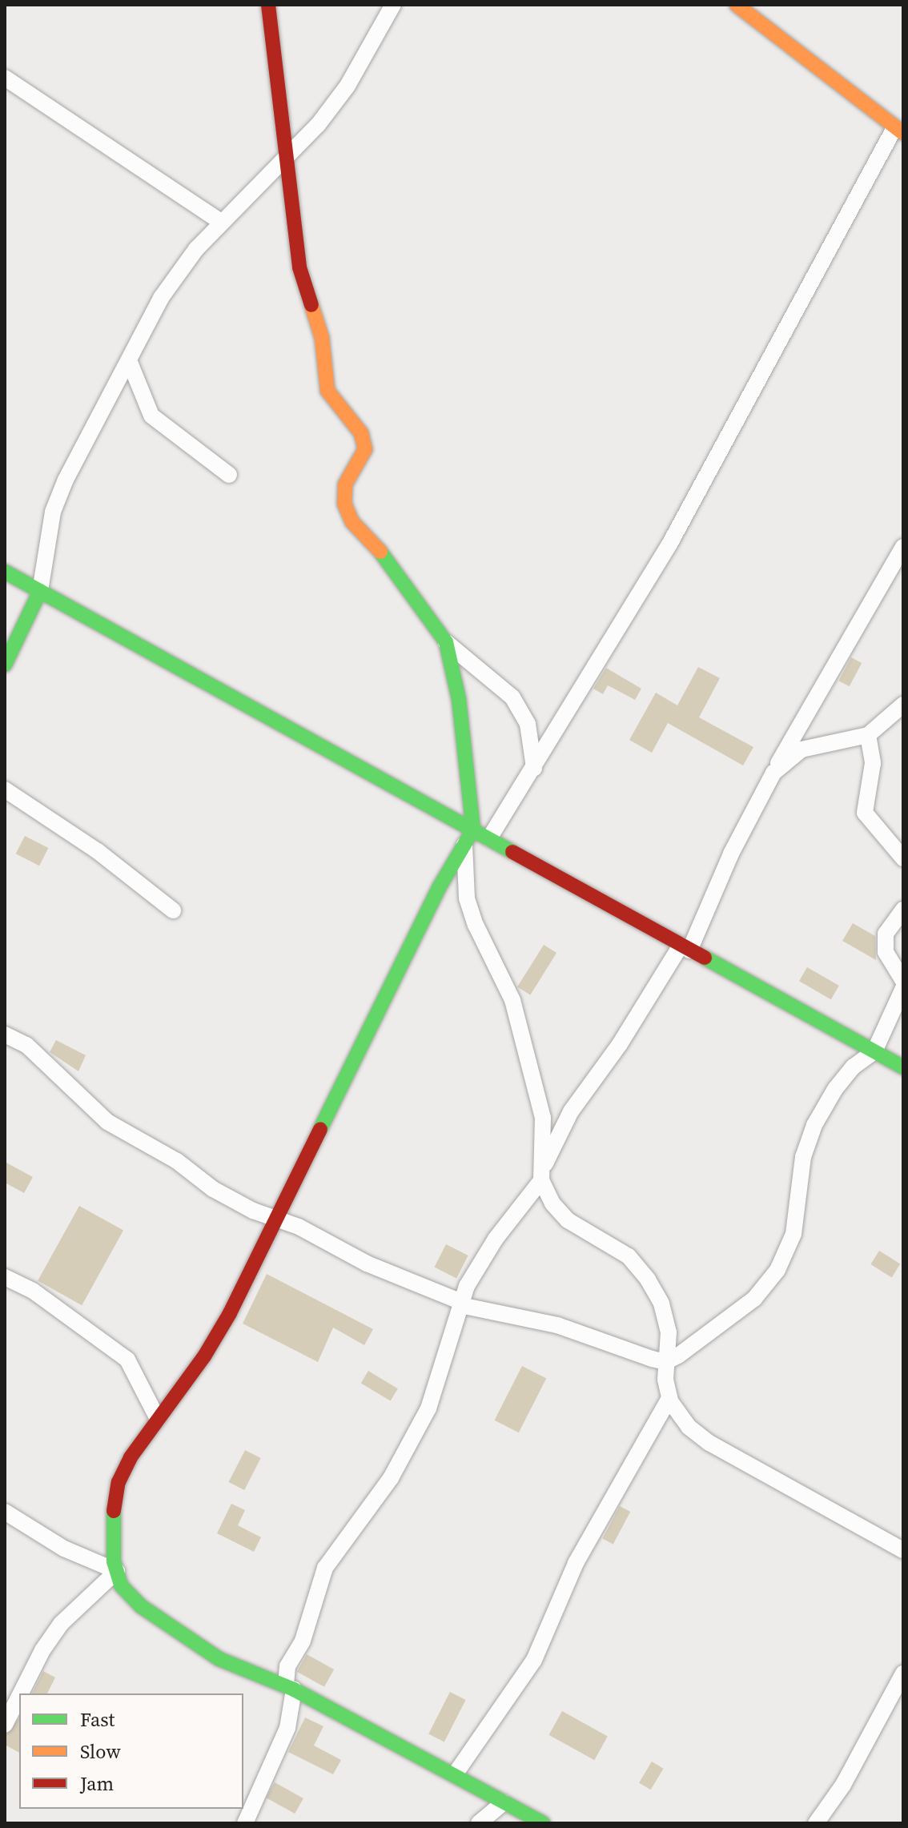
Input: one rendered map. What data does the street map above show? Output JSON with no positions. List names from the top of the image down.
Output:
{
  "legend": ["Fast", "Slow", "Jam"]
}
